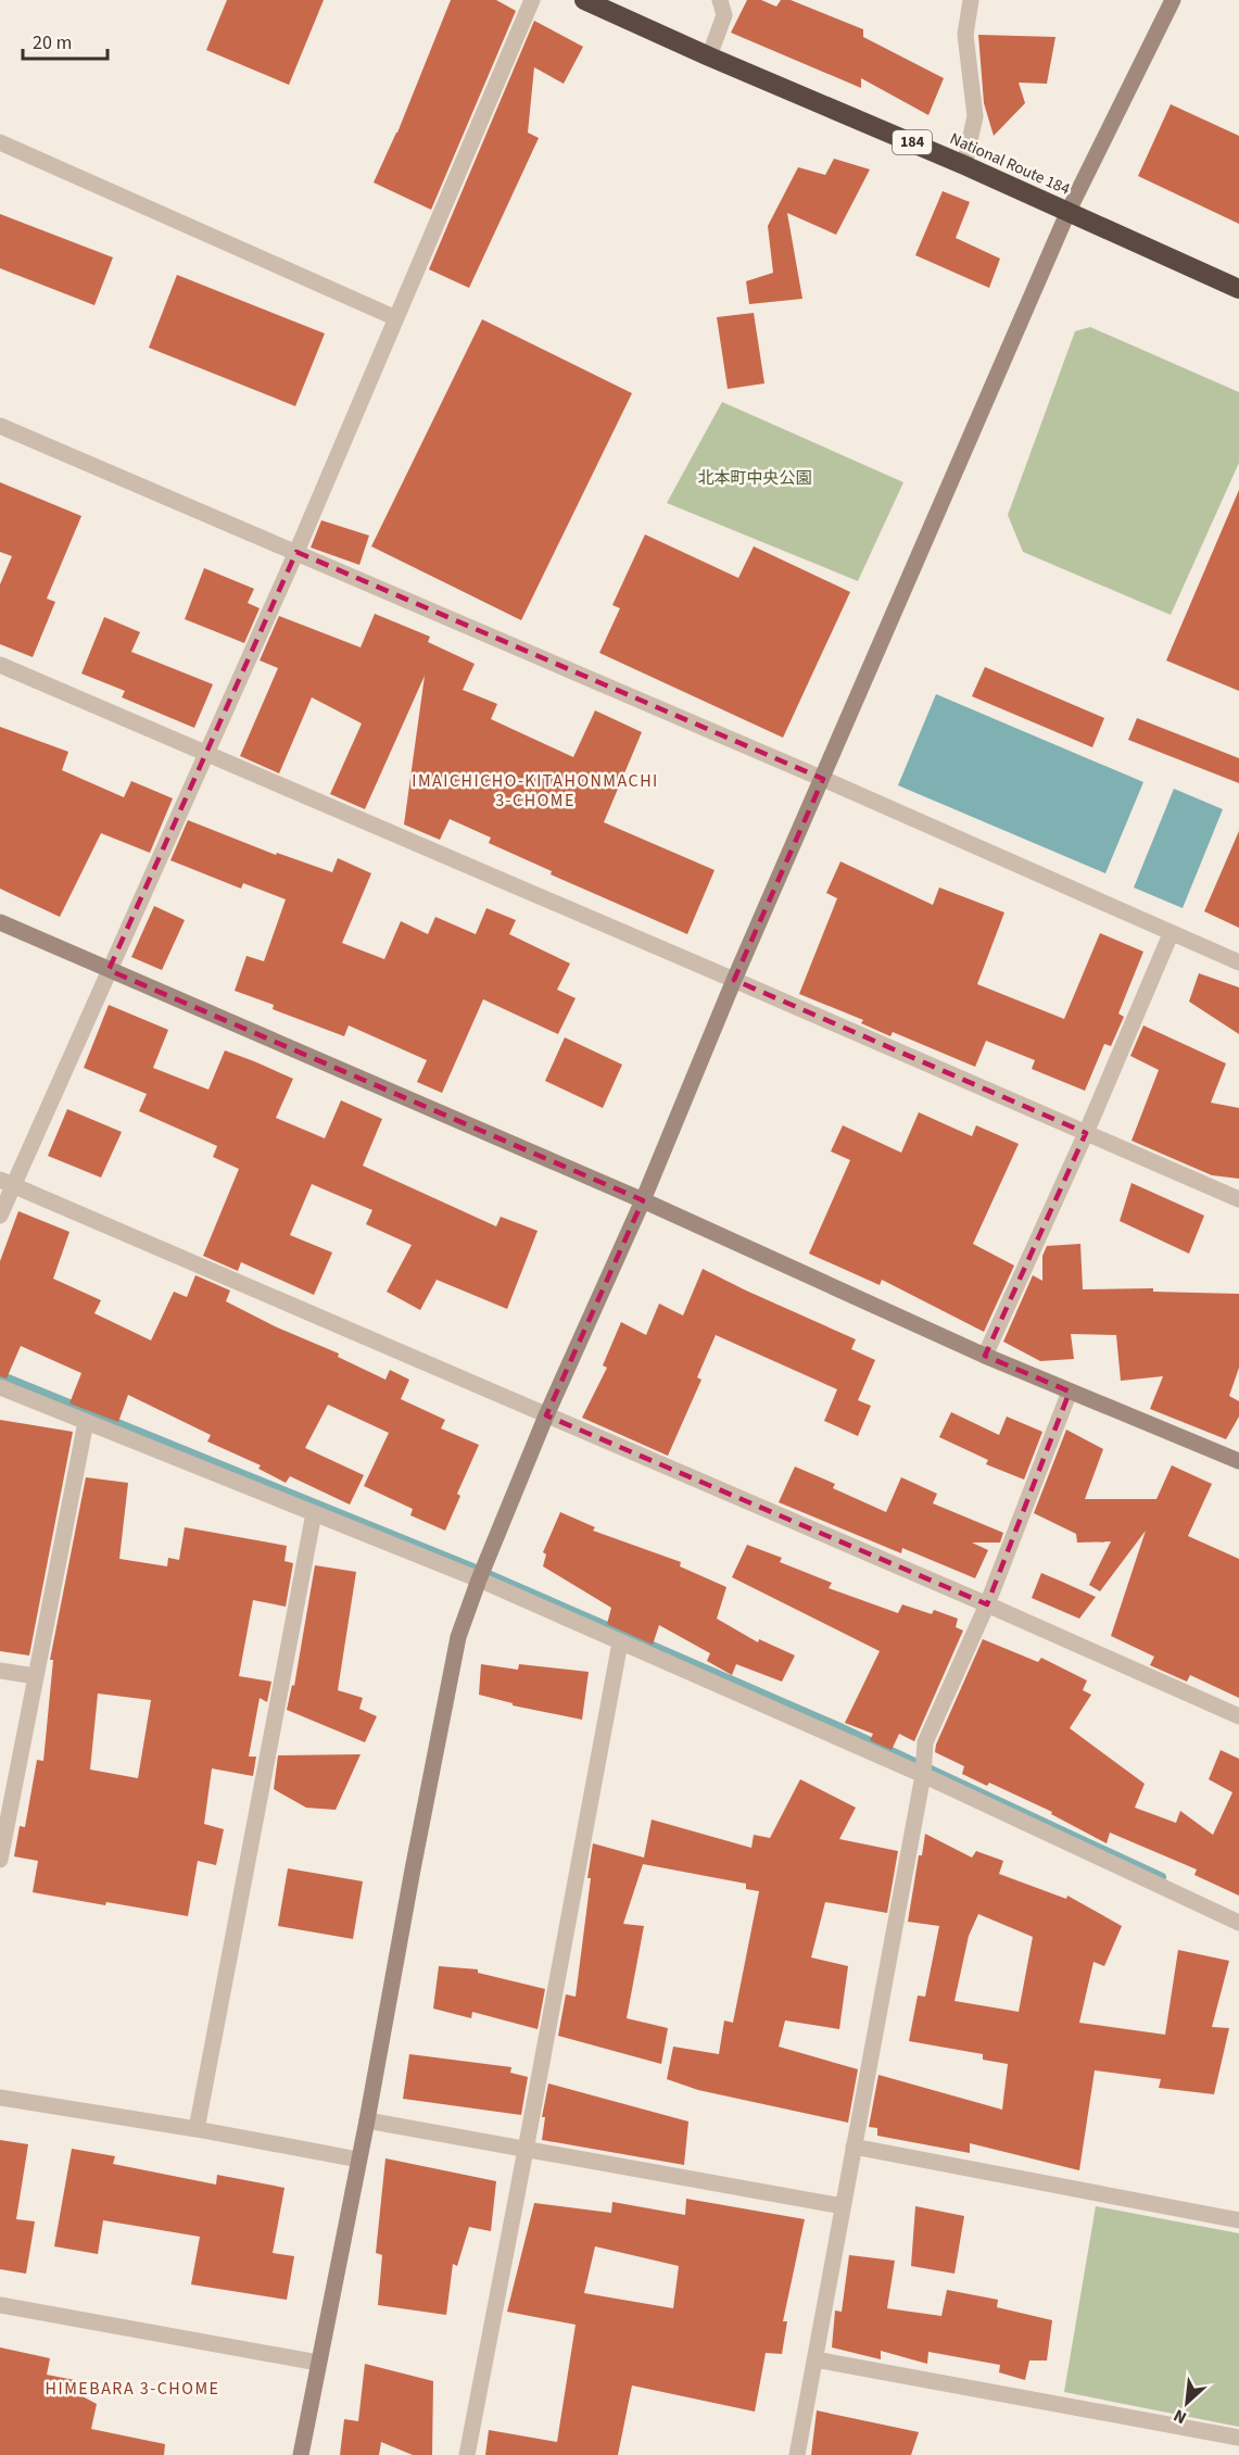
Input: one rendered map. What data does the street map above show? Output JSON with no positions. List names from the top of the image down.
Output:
{
  "streets": {
    "highway": ["184", "National Route 184"]
  },
  "districts": ["IMAICHICHO-KITAHONMACHI 3-CHOME", "HIMEBARA 3-CHOME"],
  "parks": ["北本町中央公園"],
  "scale_bar": "20 m",
  "north": "bottom left"
}
